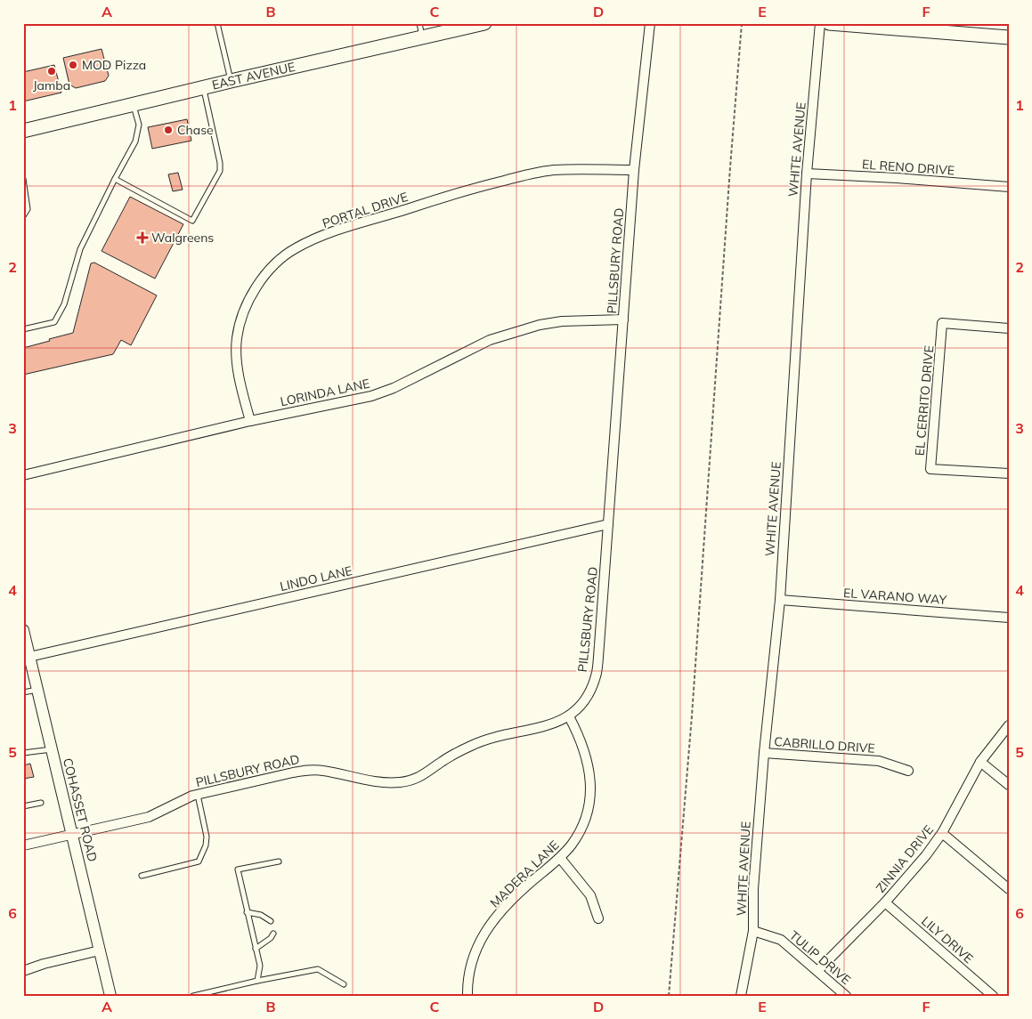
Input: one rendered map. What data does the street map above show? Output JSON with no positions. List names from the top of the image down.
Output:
{
  "streets": {
    "main road": ["EAST AVENUE"],
    "street": [
      "WHITE AVENUE",
      "EL RENO DRIVE",
      "PORTAL DRIVE",
      "PILLSBURY ROAD",
      "LORINDA LANE",
      "EL CERRITO DRIVE",
      "LINDO LANE",
      "EL VARANO WAY",
      "CABRILLO DRIVE",
      "COHASSET ROAD",
      "ZINNIA DRIVE",
      "MADERA LANE",
      "LILY DRIVE",
      "TULIP DRIVE"
    ]
  },
  "crossings": [
    ["WHITE AVENUE", "EL RENO DRIVE"],
    ["WHITE AVENUE", "EL VARANO WAY"],
    ["WHITE AVENUE", "CABRILLO DRIVE"],
    ["WHITE AVENUE", "TULIP DRIVE"],
    ["PORTAL DRIVE", "PILLSBURY ROAD"],
    ["PORTAL DRIVE", "LORINDA LANE"],
    ["PILLSBURY ROAD", "LORINDA LANE"],
    ["PILLSBURY ROAD", "LINDO LANE"],
    ["PILLSBURY ROAD", "COHASSET ROAD"],
    ["PILLSBURY ROAD", "MADERA LANE"],
    ["LINDO LANE", "COHASSET ROAD"],
    ["ZINNIA DRIVE", "LILY DRIVE"],
    ["ZINNIA DRIVE", "TULIP DRIVE"]
  ],
  "places": {
    "other": ["MOD Pizza", "Jamba", "Chase"],
    "health": ["Walgreens"]
  },
  "grid": {
    "columns": [
      "A",
      "B",
      "C",
      "D",
      "E",
      "F"
    ],
    "rows": [
      "1",
      "2",
      "3",
      "4",
      "5",
      "6"
    ]
  }
}
